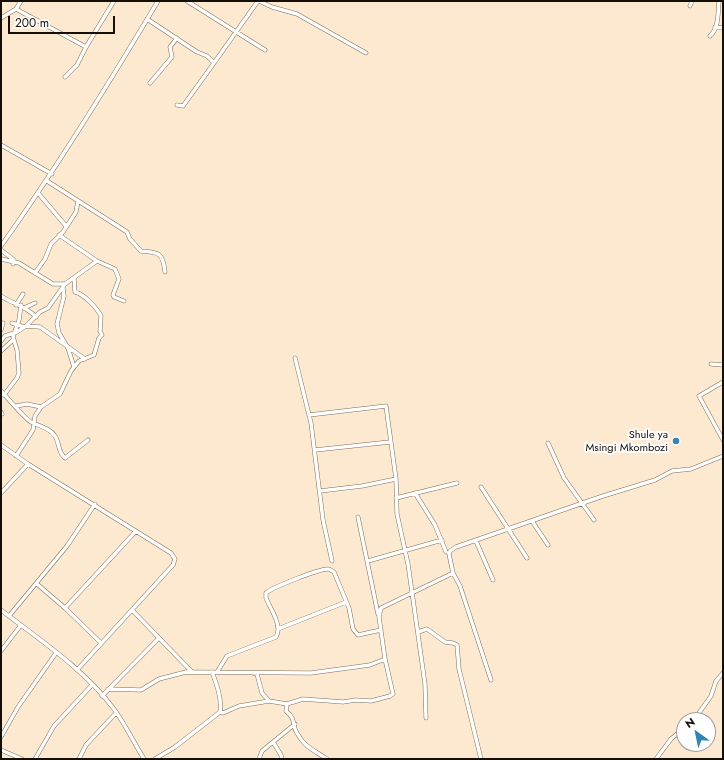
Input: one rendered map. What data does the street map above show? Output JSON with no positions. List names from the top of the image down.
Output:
{
  "places": ["Shule ya Msingi Mkombozi"],
  "scale_bar": "200 m",
  "north": "top left"
}
